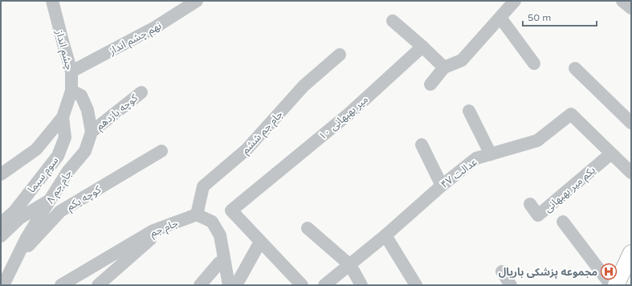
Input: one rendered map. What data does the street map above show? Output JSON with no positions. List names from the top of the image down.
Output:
{
  "streets": {
    "street": [
      "نهم چشم انداز",
      "چشم انداز",
      "کوچه یازدهم",
      "۱۰ میر بهبهانی",
      "جام جم ششم",
      "عدالت ۴۷",
      "سوم سیما",
      "۸ جام جم",
      "یکم میر بهبهانی",
      "کوچه یکم",
      "جام جم"
    ]
  },
  "crossings": [
    ["نهم چشم انداز", "چشم انداز"],
    ["چشم انداز", "سوم سیما"],
    ["چشم انداز", "۸ جام جم"],
    ["کوچه یازدهم", "۸ جام جم"],
    ["جام جم ششم", "جام جم"],
    ["عدالت ۴۷", "یکم میر بهبهانی"],
    ["۸ جام جم", "کوچه یکم"]
  ],
  "places": {
    "hospital": ["مجموعه پزشکی باریال"]
  },
  "scale_bar": "50 m"
}
